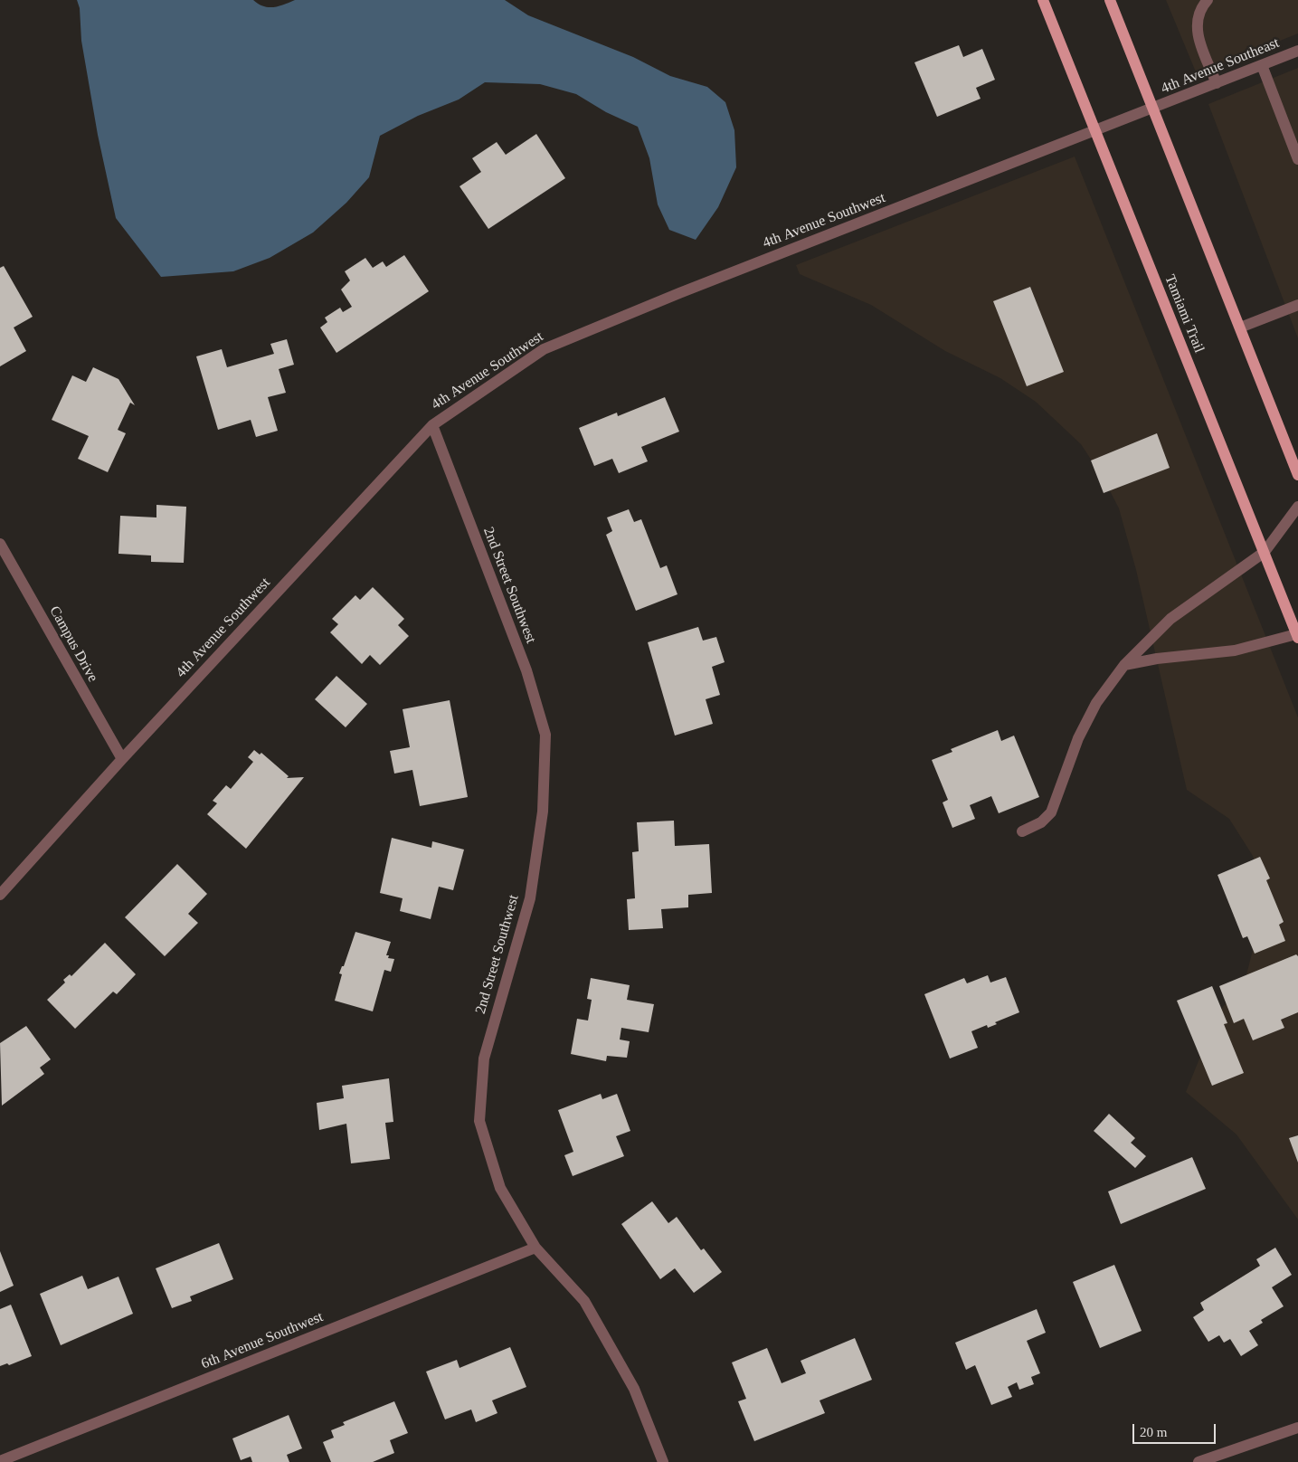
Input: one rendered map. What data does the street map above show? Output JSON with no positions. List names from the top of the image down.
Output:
{
  "streets": {
    "main road": ["Tamiami Trail"],
    "street": [
      "4th Avenue Southeast",
      "4th Avenue Southwest",
      "2nd Street Southwest",
      "Campus Drive",
      "6th Avenue Southwest"
    ]
  },
  "crossings": [
    ["4th Avenue Southeast", "4th Avenue Southwest"],
    ["4th Avenue Southwest", "Tamiami Trail"],
    ["4th Avenue Southwest", "2nd Street Southwest"],
    ["4th Avenue Southwest", "Campus Drive"],
    ["2nd Street Southwest", "6th Avenue Southwest"]
  ],
  "scale_bar": "20 m"
}
